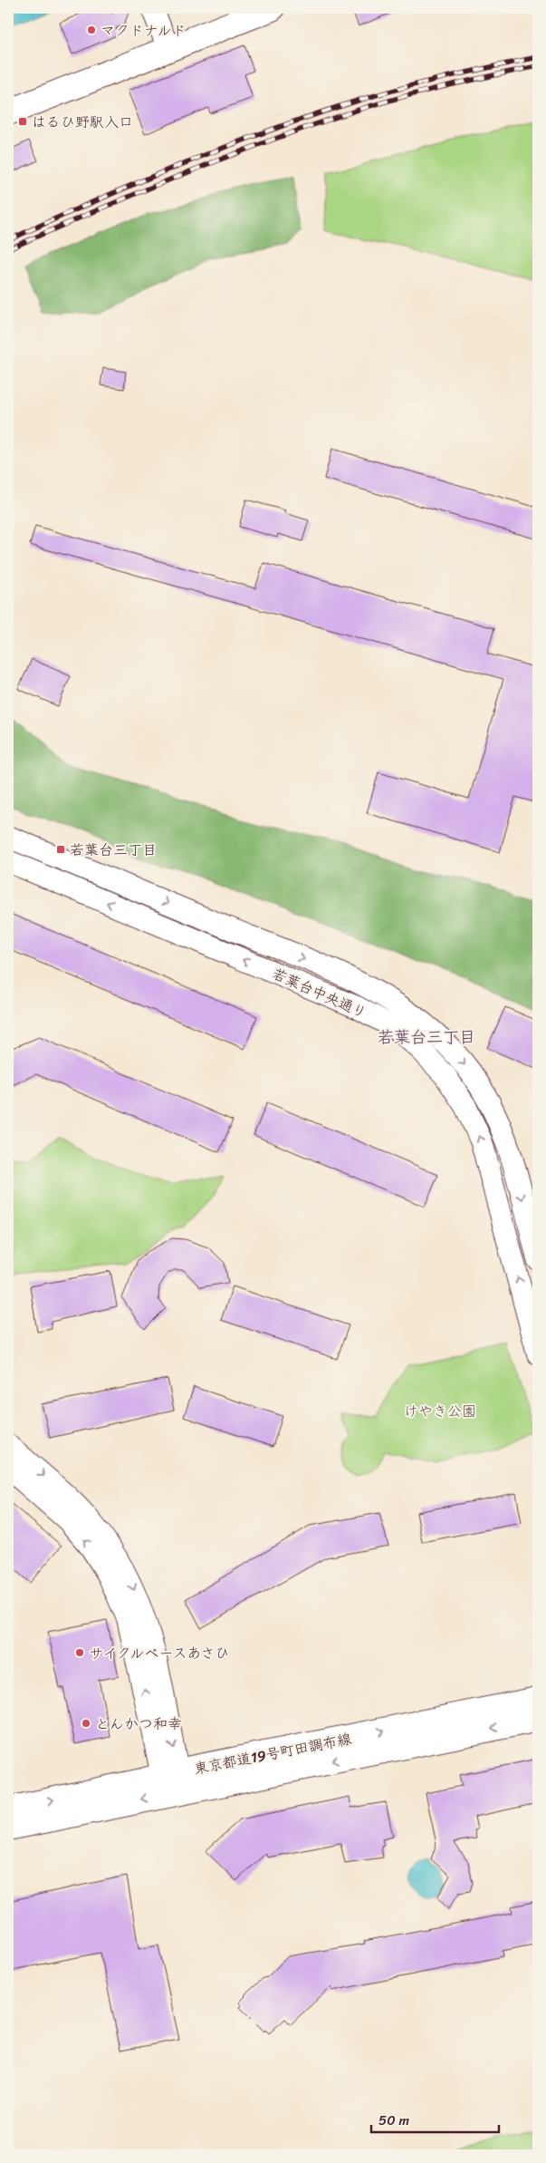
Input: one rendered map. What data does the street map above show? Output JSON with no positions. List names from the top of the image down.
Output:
{
  "streets": {
    "main road": ["東京都道19号町田調布線"],
    "street": ["若葉台中央通り"]
  },
  "districts": ["若葉台三丁目"],
  "parks": ["けやき公園"],
  "places": {
    "other": ["マクドナルド", "サイクルベースあさひ", "とんかつ和幸"],
    "transit": ["はるひ野駅入口", "若葉台三丁目"]
  },
  "scale_bar": "50 m"
}
